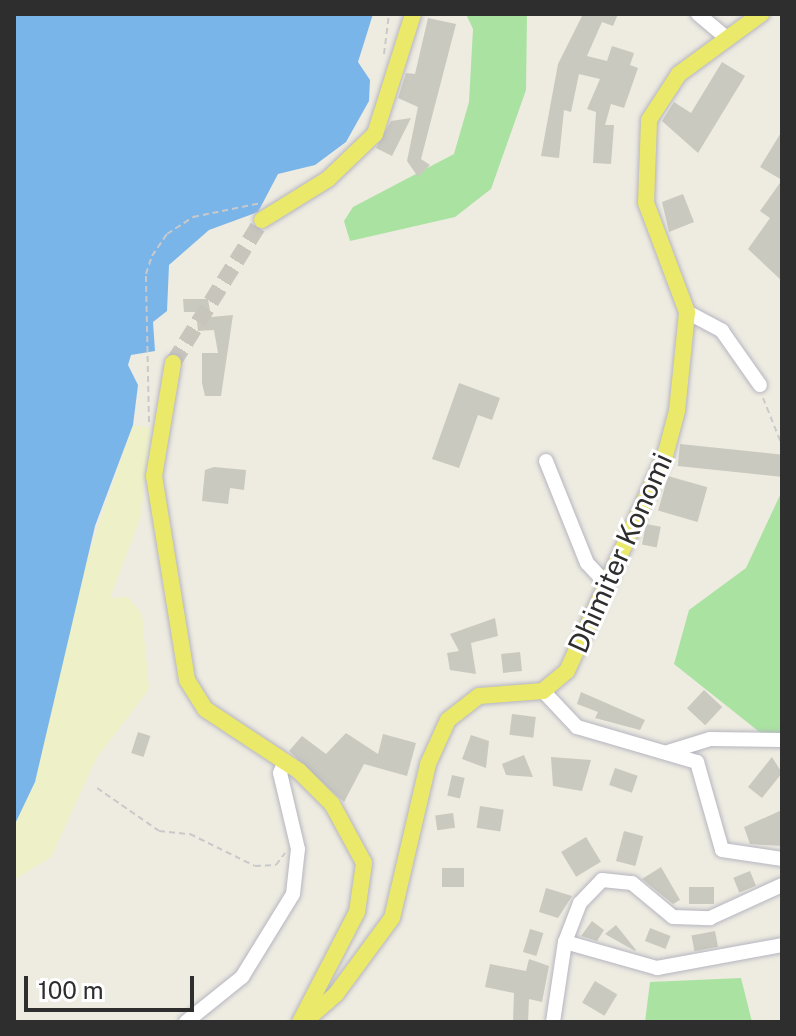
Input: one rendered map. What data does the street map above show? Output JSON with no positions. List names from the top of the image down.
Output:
{
  "streets": {
    "main road": ["Dhimiter Konomi"]
  },
  "scale_bar": "100 m"
}
